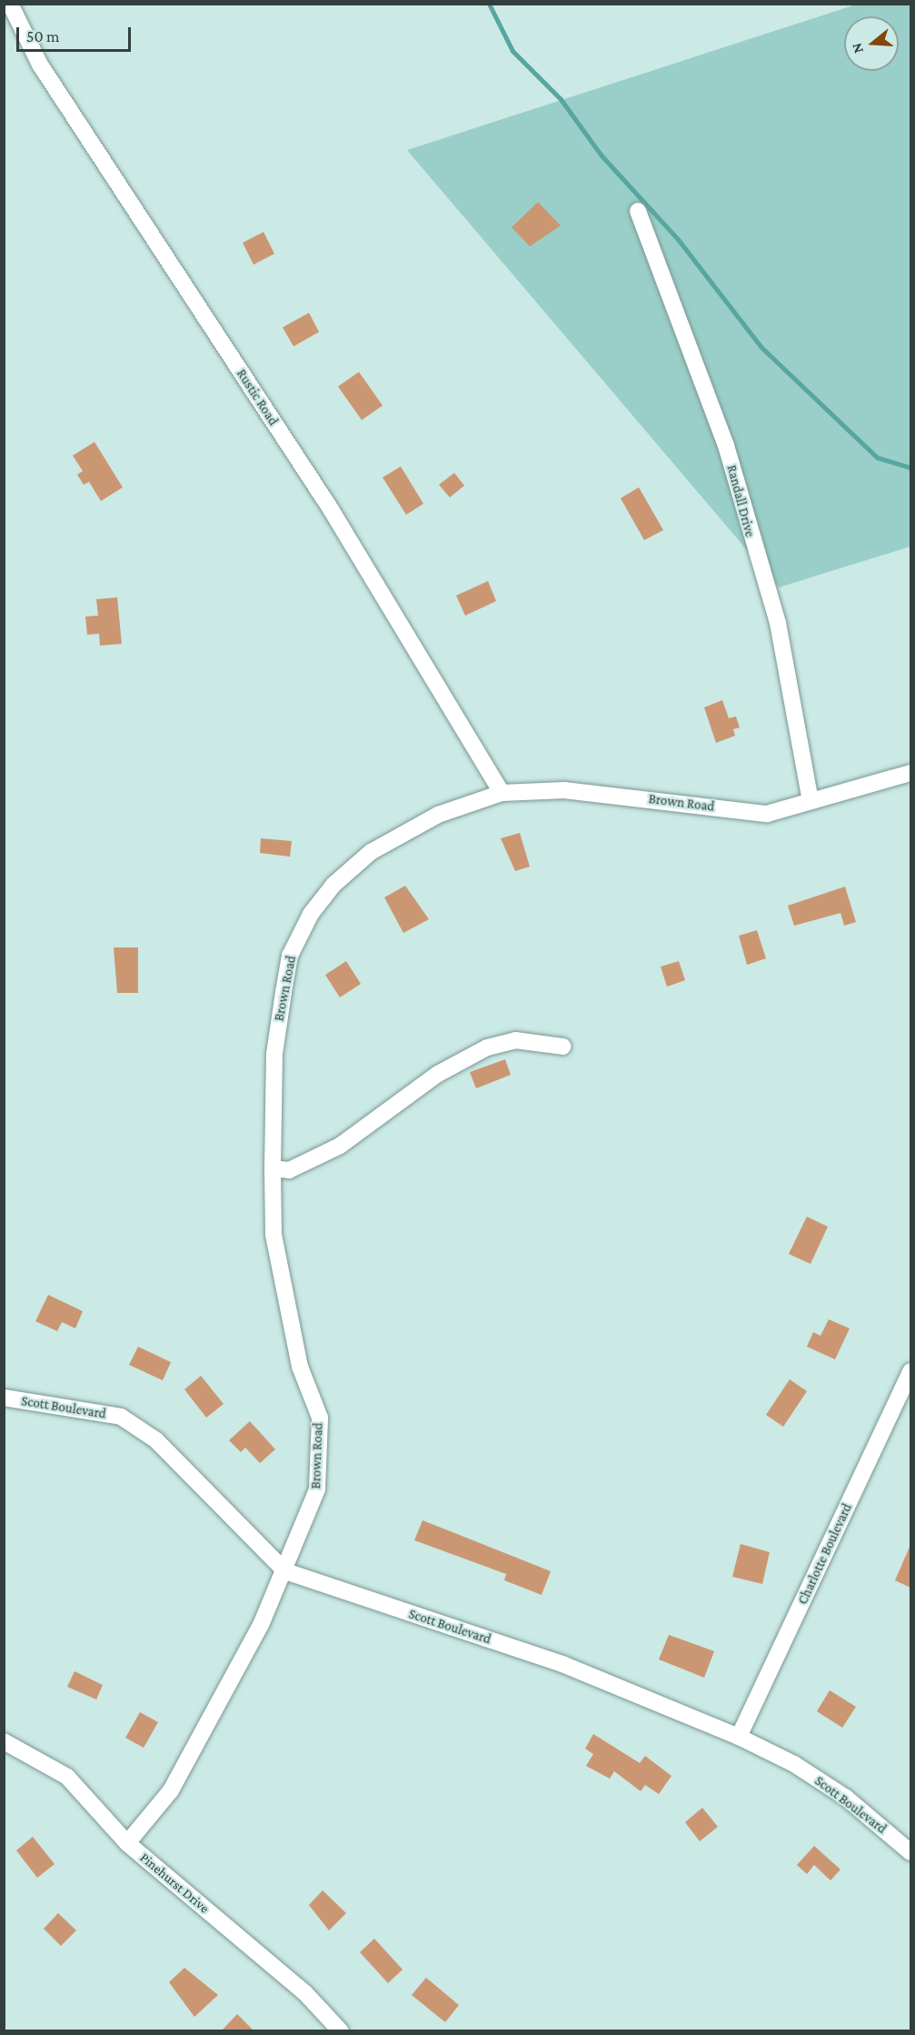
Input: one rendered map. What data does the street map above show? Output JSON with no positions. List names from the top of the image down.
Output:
{
  "streets": {
    "street": [
      "Rustic Road",
      "Randall Drive",
      "Brown Road",
      "Scott Boulevard",
      "Charlotte Boulevard",
      "Pinehurst Drive"
    ]
  },
  "crossings": [
    ["Rustic Road", "Brown Road"],
    ["Randall Drive", "Brown Road"],
    ["Brown Road", "Scott Boulevard"],
    ["Brown Road", "Pinehurst Drive"],
    ["Scott Boulevard", "Charlotte Boulevard"]
  ],
  "scale_bar": "50 m",
  "north": "left"
}
